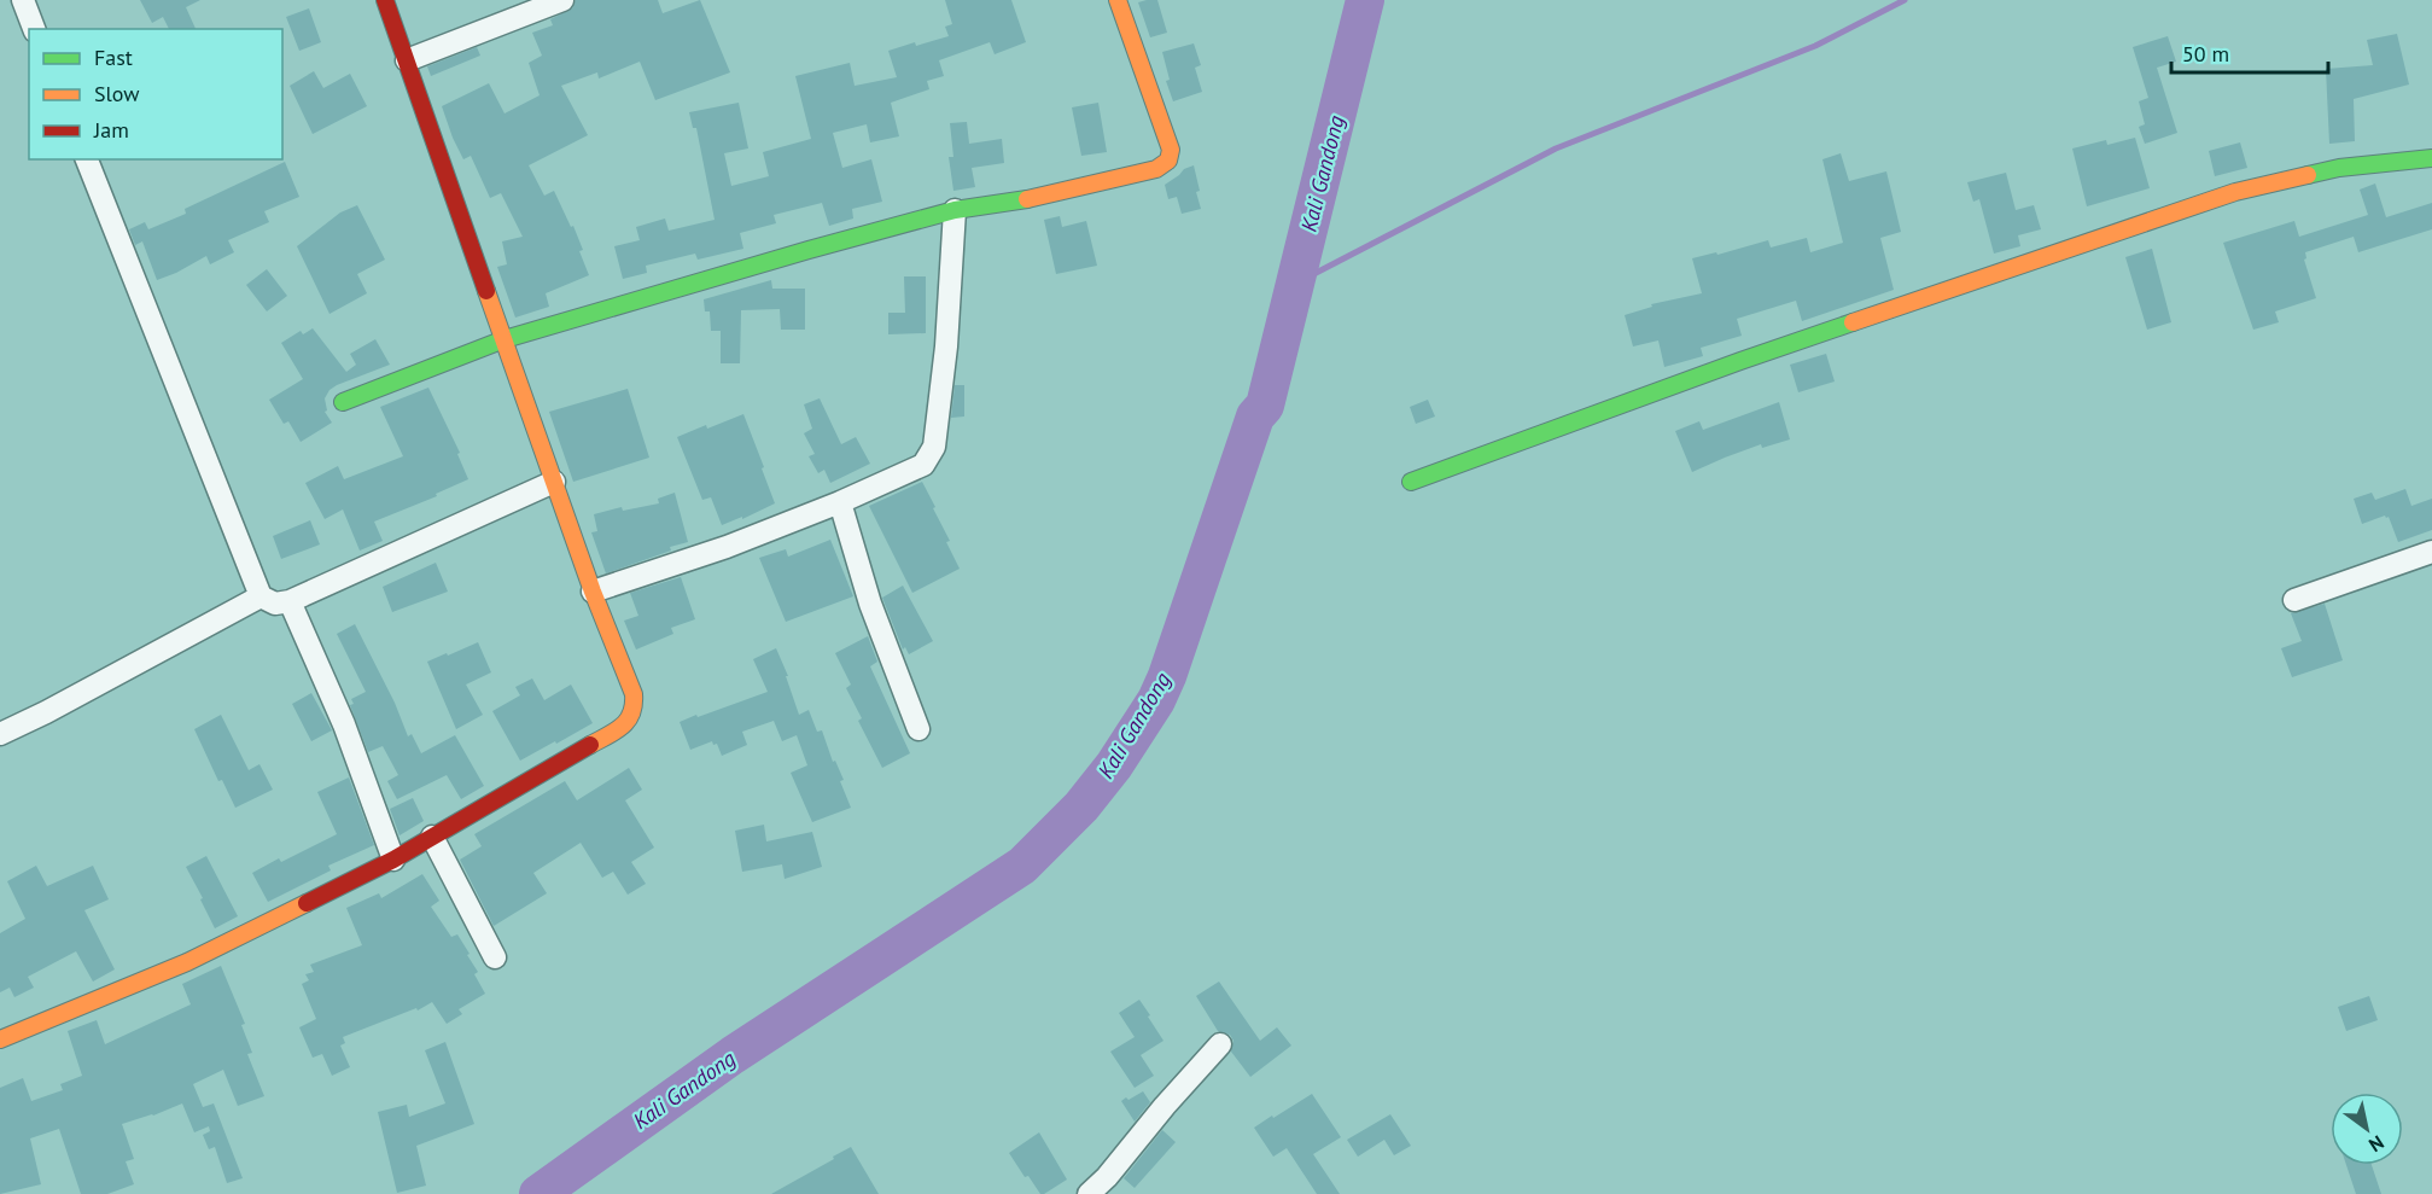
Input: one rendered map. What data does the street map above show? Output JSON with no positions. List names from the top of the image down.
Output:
{
  "water": ["Kali Gandong"],
  "legend": ["Fast", "Slow", "Jam"],
  "scale_bar": "50 m",
  "north": "bottom right"
}
